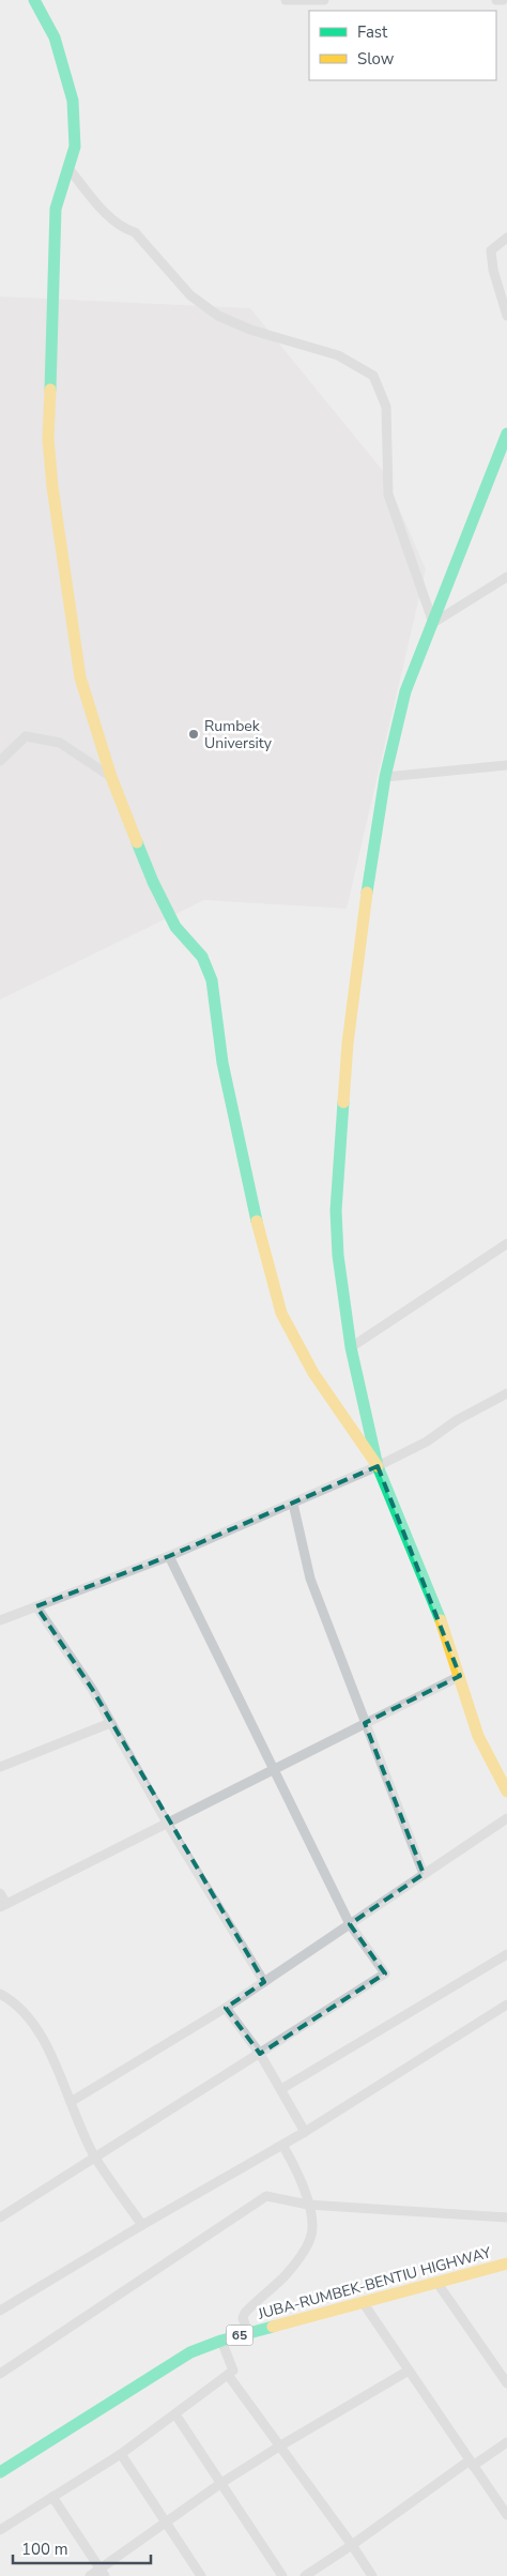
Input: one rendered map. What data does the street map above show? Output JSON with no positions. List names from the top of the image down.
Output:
{
  "streets": {
    "street": ["JUBA-RUMBEK-BENTIU HIGHWAY", "65"]
  },
  "places": ["Rumbek University"],
  "legend": ["Fast", "Slow"],
  "scale_bar": "100 m"
}
